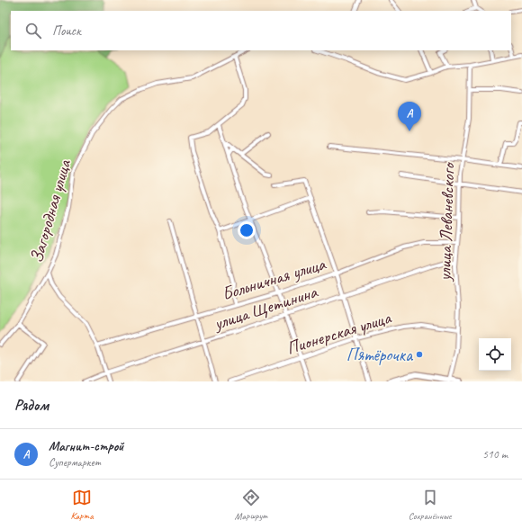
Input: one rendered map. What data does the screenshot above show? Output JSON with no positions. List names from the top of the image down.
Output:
{
  "streets": {
    "street": [
      "Загородная улица",
      "улица Леваневского",
      "Больничная улица",
      "улица Щетинина",
      "Пионерская улица"
    ]
  },
  "crossings": [
    ["улица Леваневского", "Больничная улица"],
    ["улица Леваневского", "улица Щетинина"],
    ["улица Леваневского", "Пионерская улица"]
  ],
  "places": ["Пятёрочка"],
  "page": {
    "search": "Поиск",
    "pins": "A",
    "heading": "Рядом",
    "list": [
      {
        "mark": "A",
        "name": "Магнит-строй",
        "note": "Супермаркет",
        "value": "510 m"
      }
    ],
    "nav": ["Карта", "Маршрут", "Сохранённые"]
  }
}
